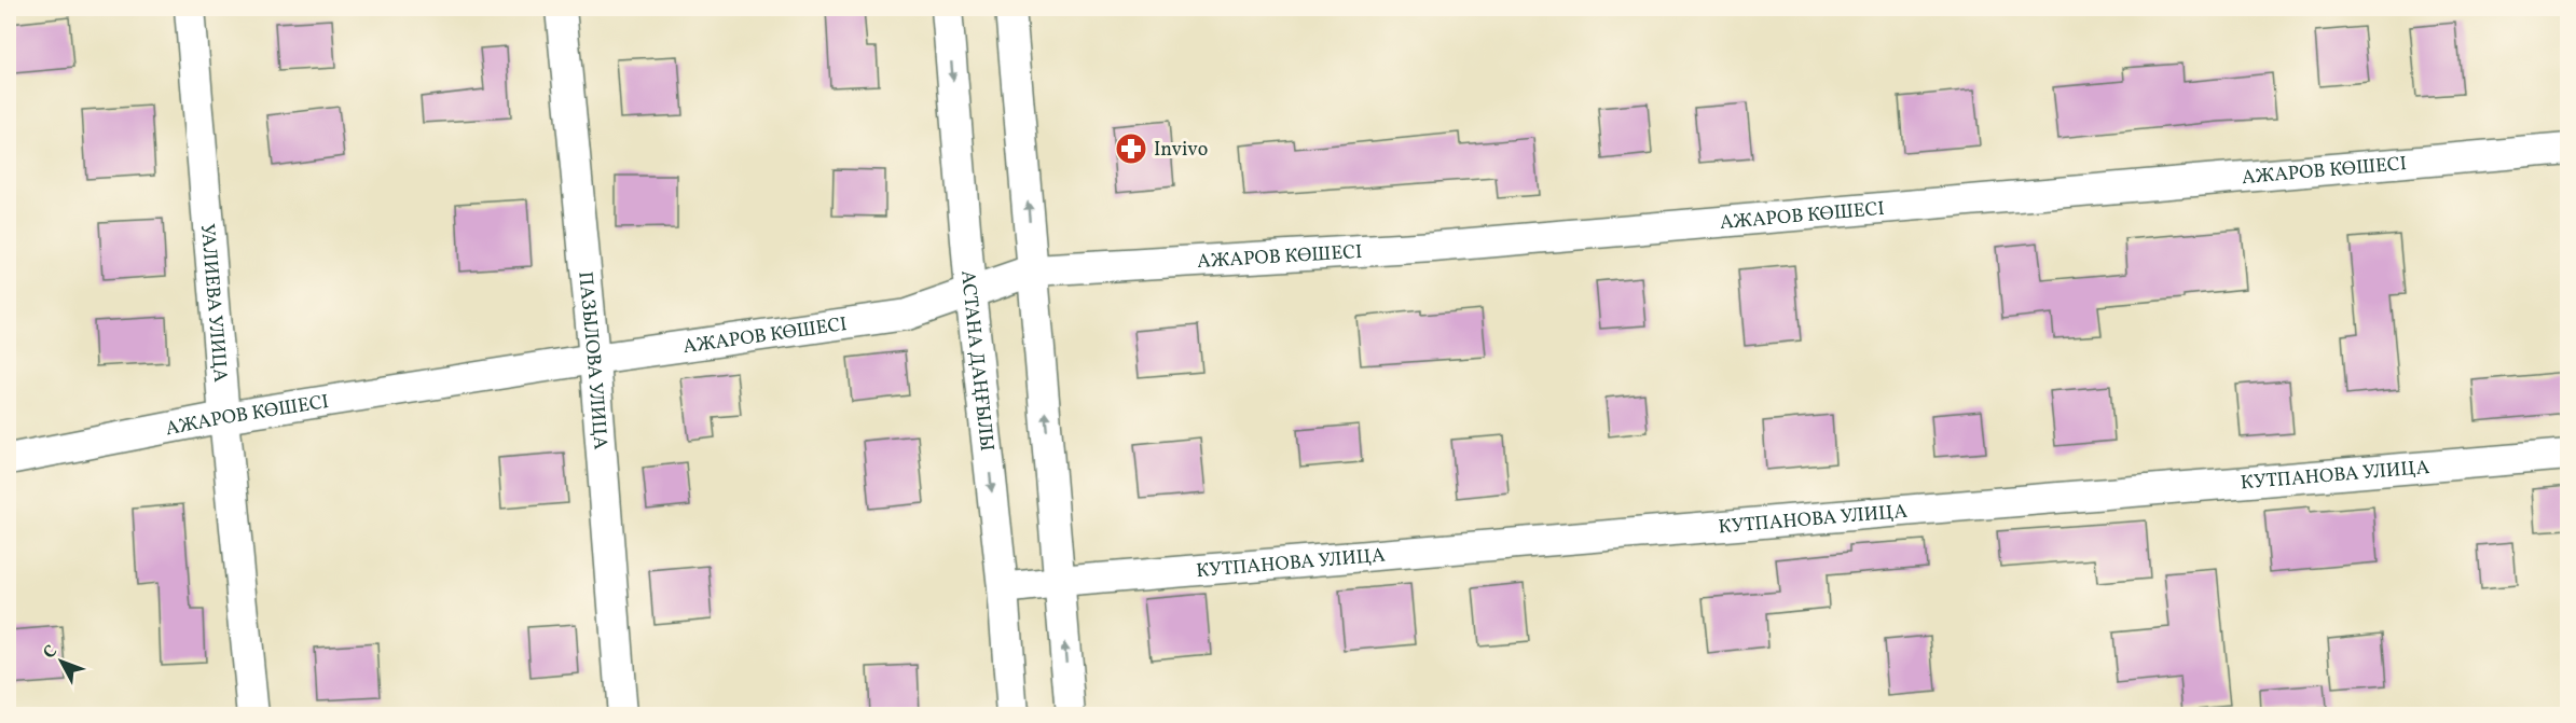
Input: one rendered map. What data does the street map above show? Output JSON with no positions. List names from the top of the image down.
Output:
{
  "streets": {
    "street": [
      "АЖАРОВ КӨШЕСІ",
      "УАЛИЕВА УЛИЦА",
      "ПАЗЫЛОВА УЛИЦА",
      "АСТАНА ДАҢҒЫЛЫ",
      "КУТПАНОВА УЛИЦА"
    ]
  },
  "crossings": [
    ["АЖАРОВ КӨШЕСІ", "УАЛИЕВА УЛИЦА"],
    ["АЖАРОВ КӨШЕСІ", "ПАЗЫЛОВА УЛИЦА"],
    ["АЖАРОВ КӨШЕСІ", "АСТАНА ДАҢҒЫЛЫ"],
    ["АСТАНА ДАҢҒЫЛЫ", "КУТПАНОВА УЛИЦА"]
  ],
  "places": {
    "pharmacy": ["Invivo"]
  },
  "north": "top left"
}
